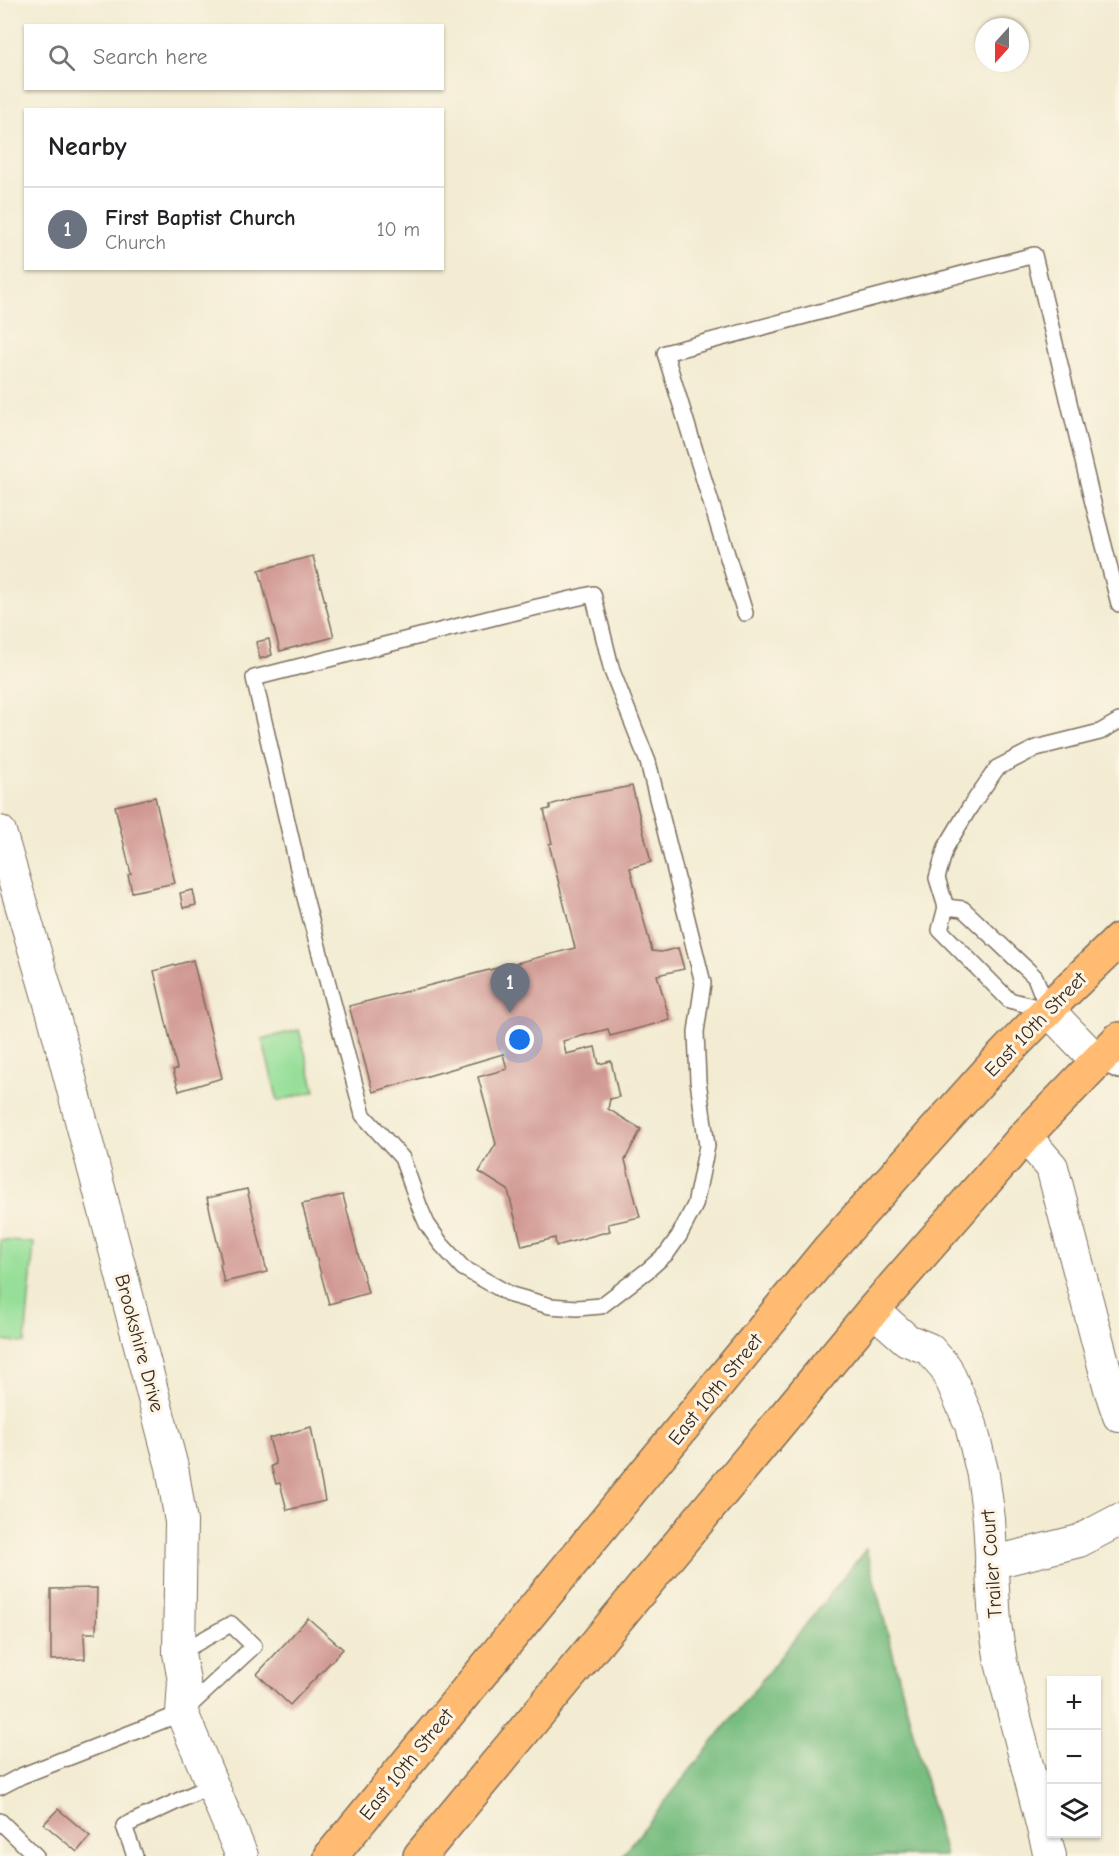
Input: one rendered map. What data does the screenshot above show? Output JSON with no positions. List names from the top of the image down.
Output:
{
  "streets": {
    "main road": ["East 10th Street"],
    "street": ["Brookshire Drive", "Trailer Court"]
  },
  "north": "bottom",
  "page": {
    "search": "Search here",
    "heading": "Nearby",
    "list": [
      {
        "mark": "1",
        "name": "First Baptist Church",
        "note": "Church",
        "value": "10 m"
      }
    ],
    "pins": "1",
    "map_buttons": ["+", "−"]
  }
}
